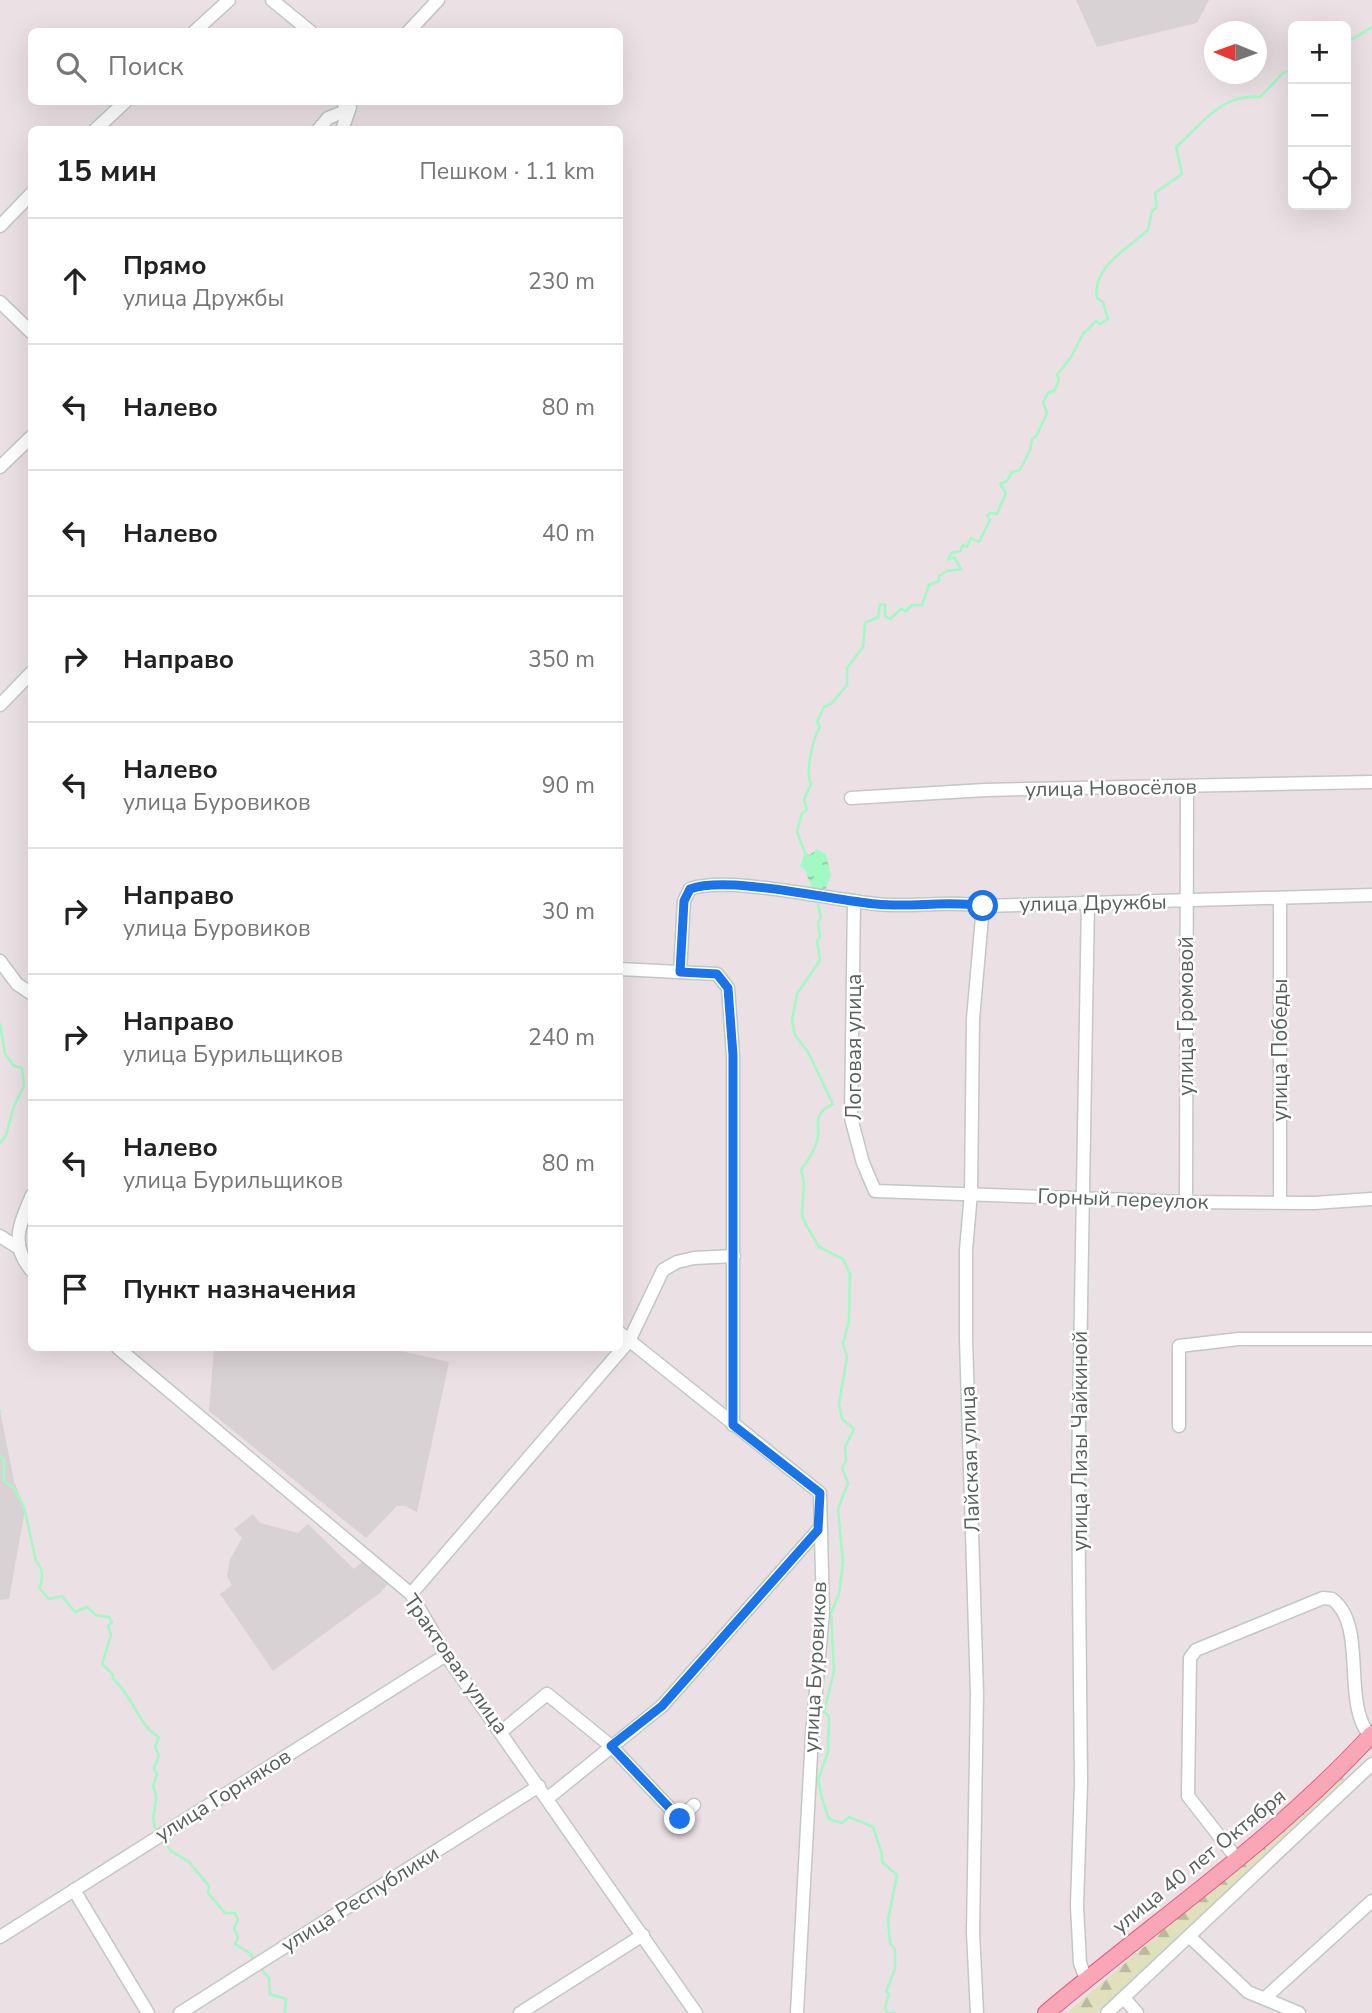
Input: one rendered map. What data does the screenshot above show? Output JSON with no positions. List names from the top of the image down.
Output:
{
  "streets": {
    "main road": ["улица 40 лет Октября"],
    "street": [
      "улица Новосёлов",
      "улица Дружбы",
      "улица Громовой",
      "Логовая улица",
      "улица Победы",
      "Горный переулок",
      "улица Лизы Чайкиной",
      "Лайская улица",
      "Трактовая улица",
      "улица Буровиков",
      "улица Горняков",
      "улица Республики"
    ]
  },
  "crossings": [
    ["улица Новосёлов", "улица Громовой"],
    ["улица Дружбы", "улица Громовой"],
    ["улица Дружбы", "Логовая улица"],
    ["улица Дружбы", "улица Победы"],
    ["улица Дружбы", "улица Лизы Чайкиной"],
    ["улица Дружбы", "Лайская улица"],
    ["улица Громовой", "Горный переулок"],
    ["Логовая улица", "Горный переулок"],
    ["улица Победы", "Горный переулок"],
    ["Горный переулок", "улица Лизы Чайкиной"],
    ["Горный переулок", "Лайская улица"],
    ["улица Лизы Чайкиной", "улица 40 лет Октября"],
    ["Трактовая улица", "улица Горняков"],
    ["Трактовая улица", "улица Республики"]
  ],
  "north": "left",
  "page": {
    "map_buttons": ["+", "−"],
    "search": "Поиск",
    "heading": ["15 мин", "Пешком · 1.1 km"],
    "list": [
      ["Прямо", "улица Дружбы", "230 m"],
      ["Налево", "80 m"],
      ["Налево", "40 m"],
      ["Направо", "350 m"],
      ["Налево", "улица Буровиков", "90 m"],
      ["Направо", "улица Буровиков", "30 m"],
      ["Направо", "улица Бурильщиков", "240 m"],
      ["Налево", "улица Бурильщиков", "80 m"],
      "Пункт назначения"
    ]
  }
}
